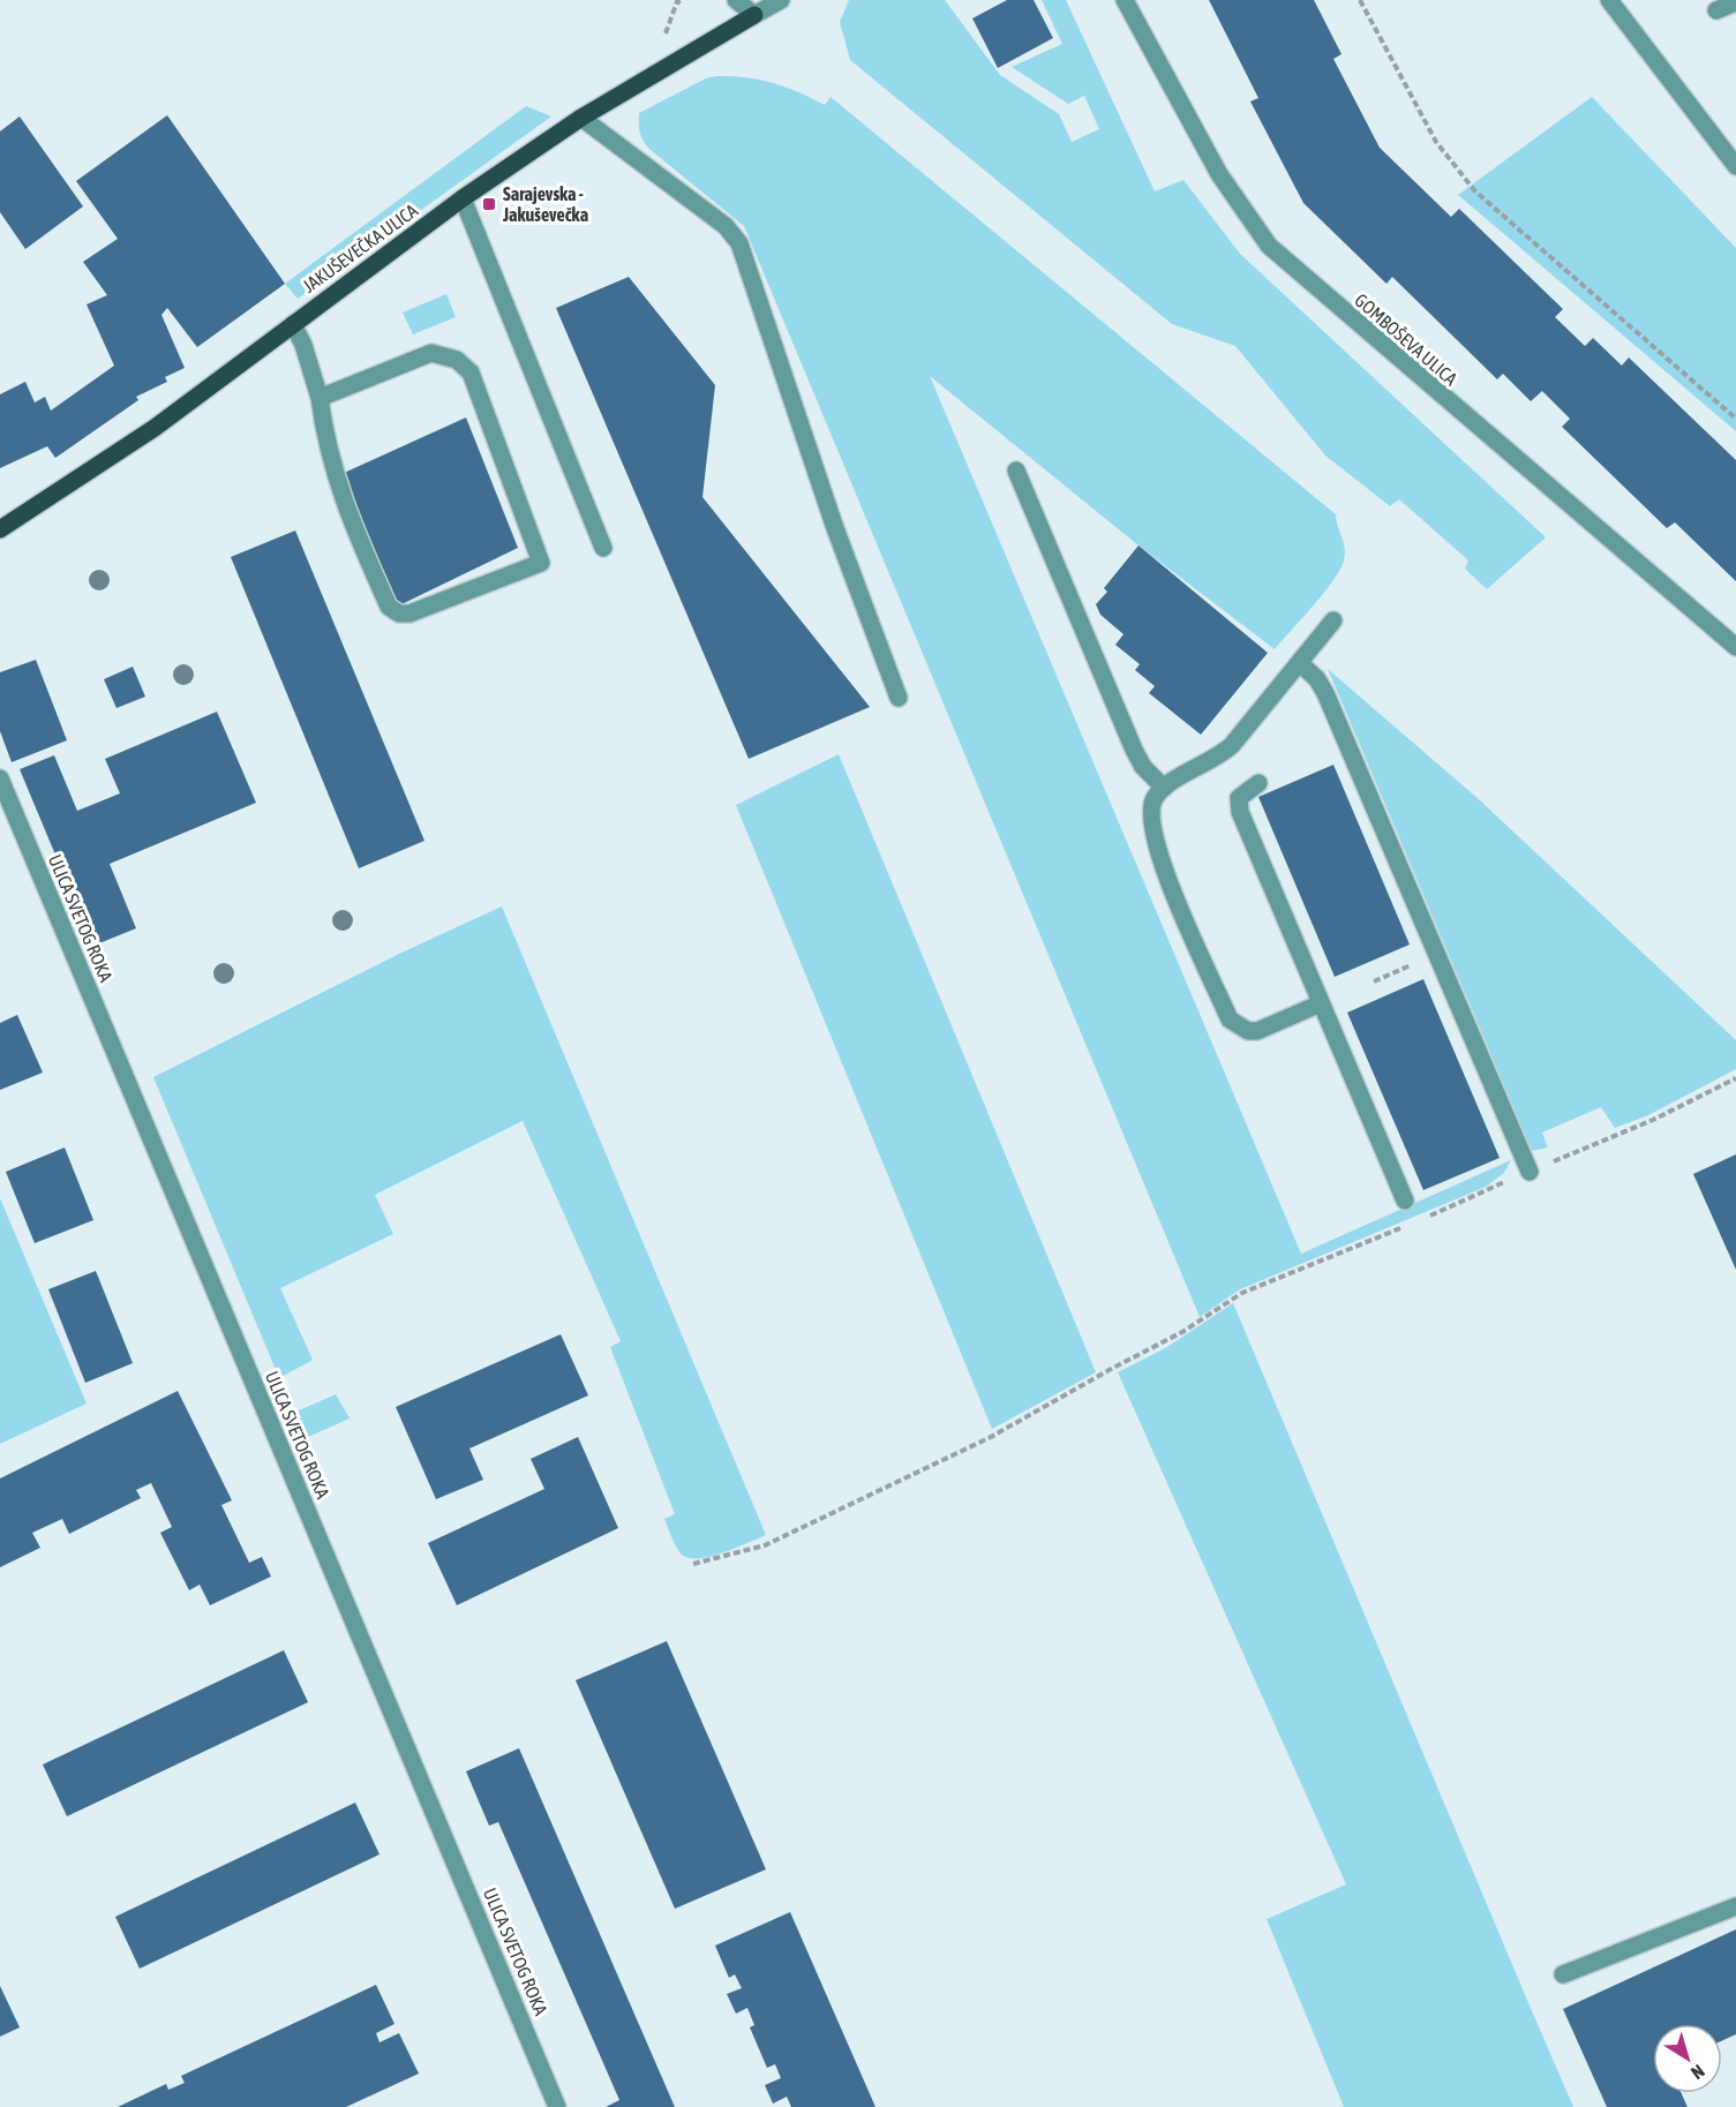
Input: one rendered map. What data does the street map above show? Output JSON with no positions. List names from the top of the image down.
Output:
{
  "streets": {
    "main road": ["JAKUŠEVEČKA ULICA"],
    "street": ["GOMBOŠEVA ULICA", "ULICA SVETOG ROKA"]
  },
  "places": {
    "transit": ["Sarajevska - Jakuševečka"]
  },
  "north": "bottom right"
}
